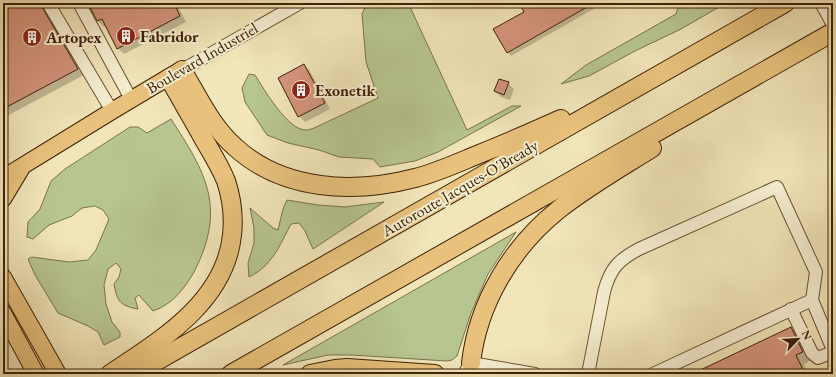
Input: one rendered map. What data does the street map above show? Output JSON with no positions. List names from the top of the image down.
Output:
{
  "streets": {
    "highway": ["Autoroute Jacques-O'Bready"],
    "main road": ["Boulevard Industriel"]
  },
  "places": {
    "building": ["Fabridor", "Artopex", "Exonetik"]
  },
  "north": "top right"
}
